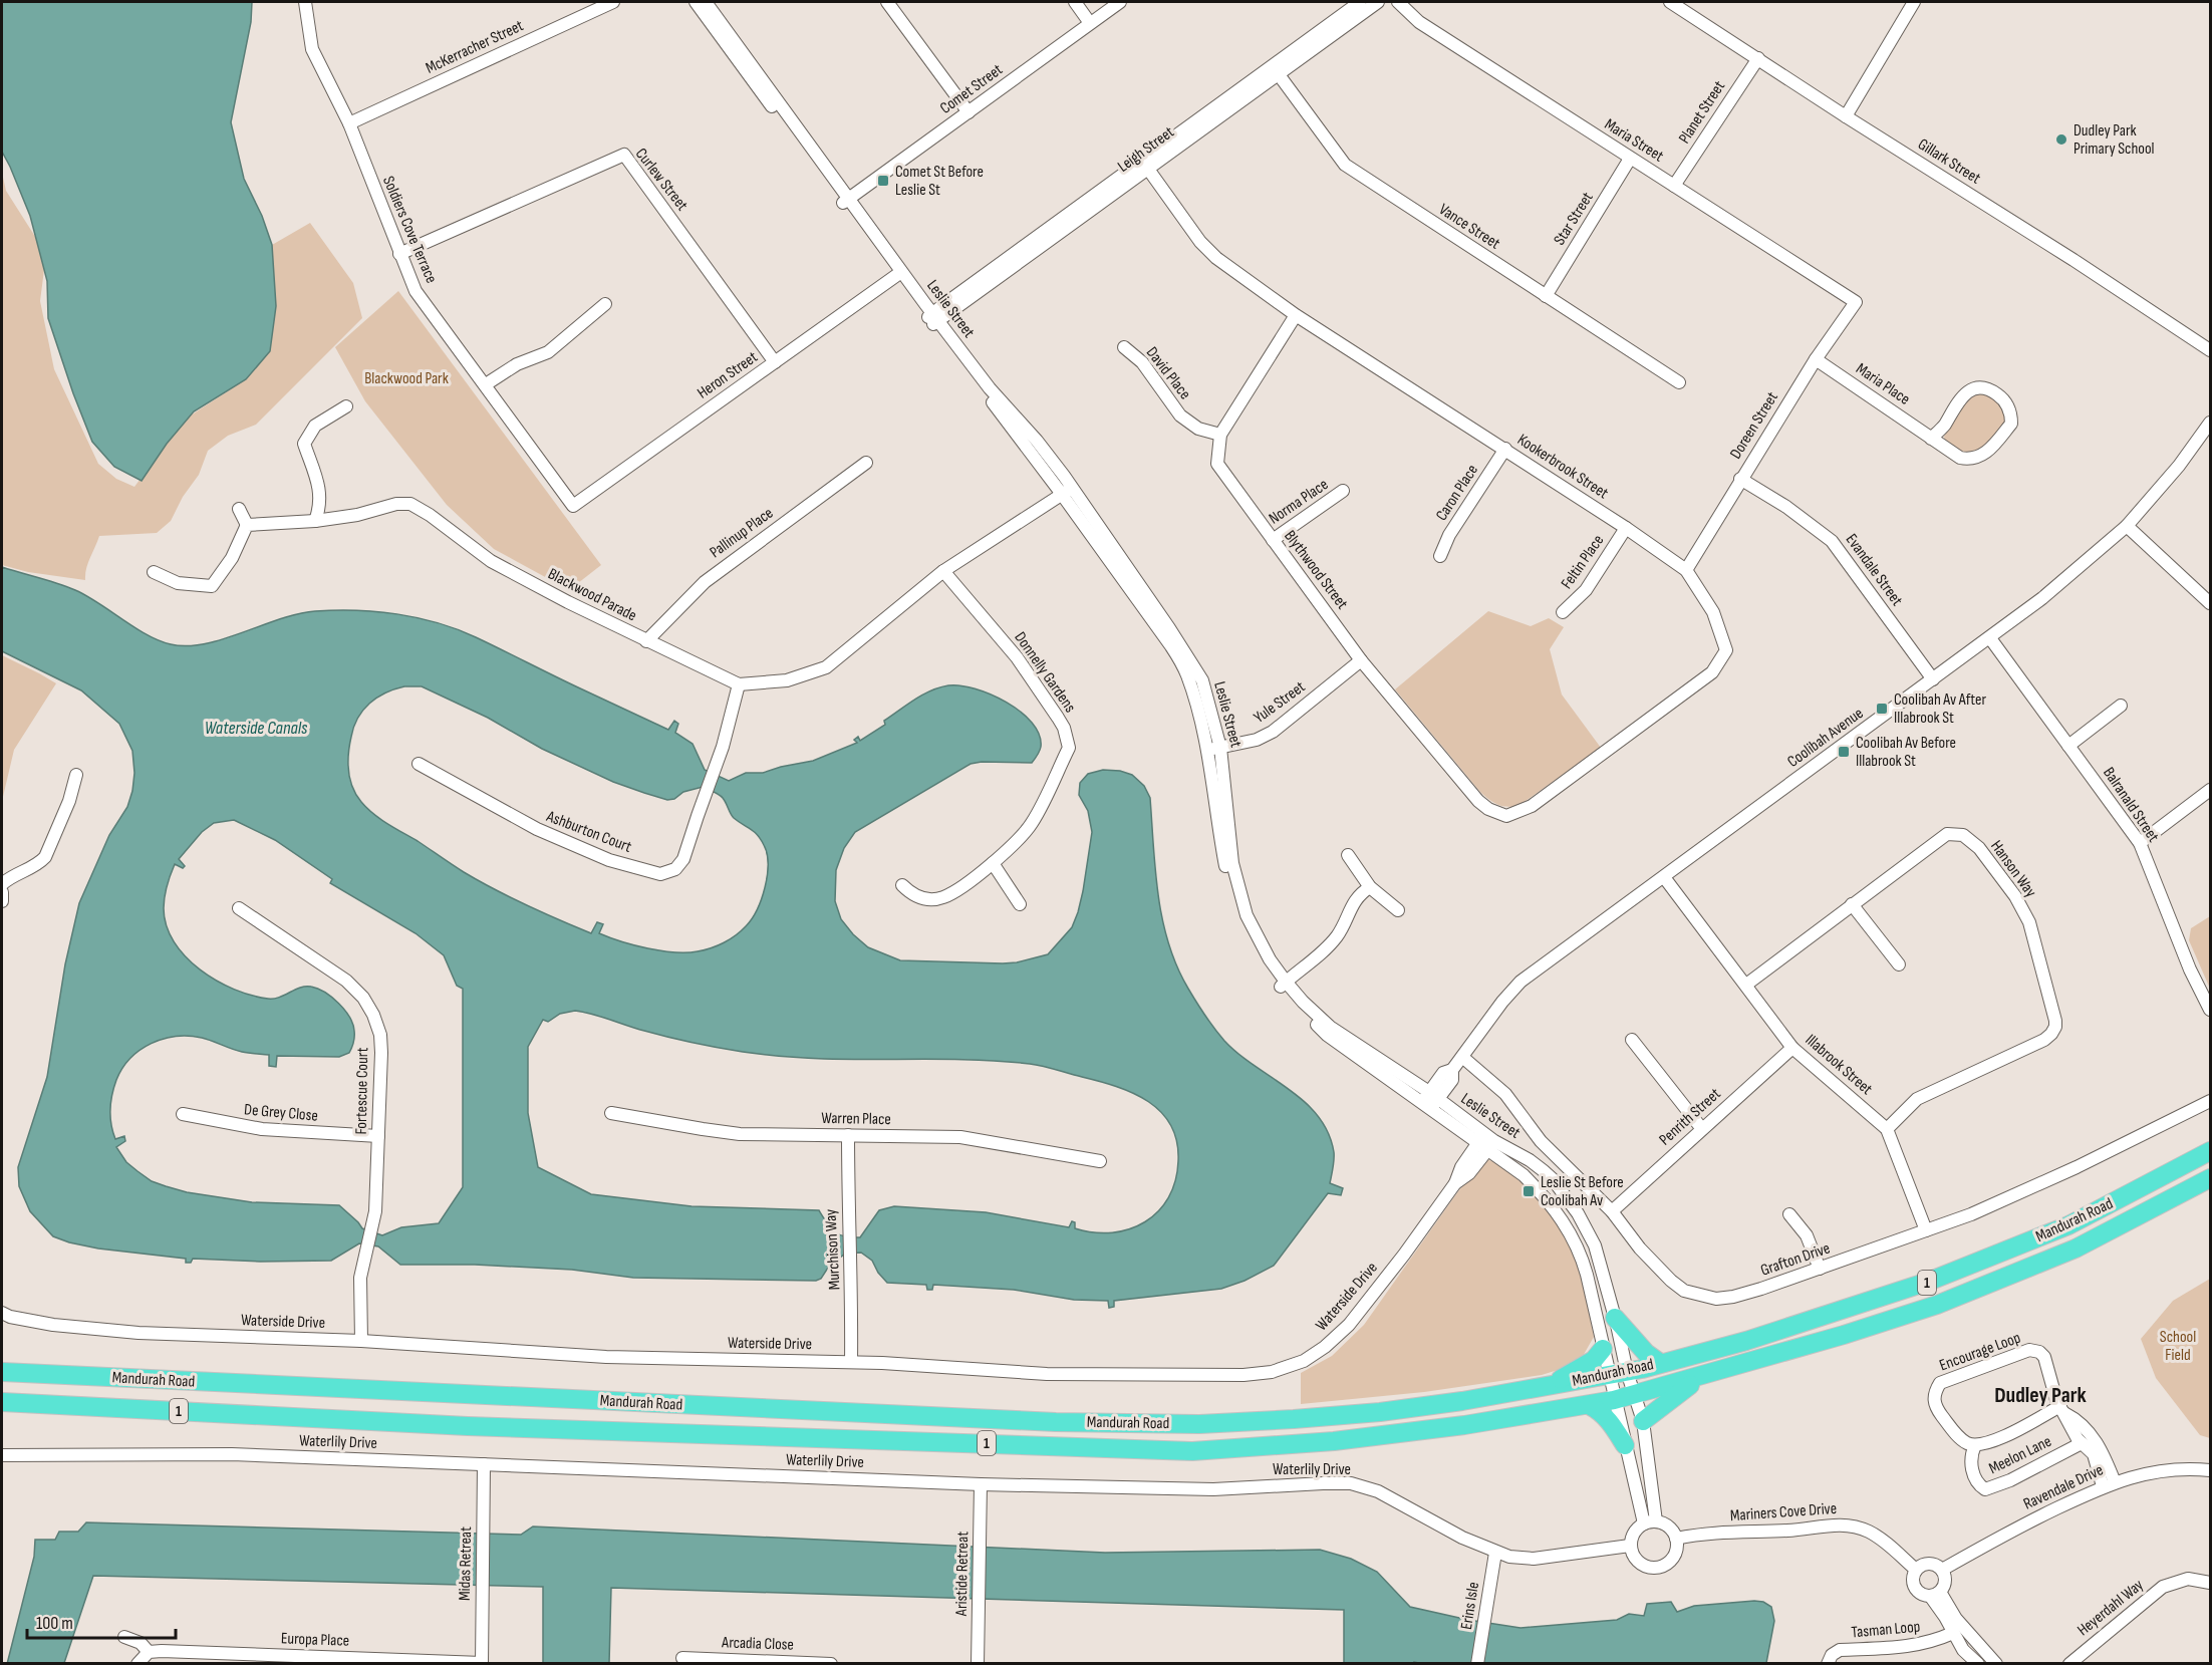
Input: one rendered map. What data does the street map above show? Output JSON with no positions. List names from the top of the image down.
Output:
{
  "streets": {
    "highway": ["Mandurah Road", "1"],
    "street": [
      "McKerracher Street",
      "Comet Street",
      "Planet Street",
      "Maria Street",
      "Leigh Street",
      "Gillark Street",
      "Curlew Street",
      "Star Street",
      "Vance Street",
      "Soldiers Cove Terrace",
      "Leslie Street",
      "David Place",
      "Heron Street",
      "Maria Place",
      "Doreen Street",
      "Kookerbrook Street",
      "Caron Place",
      "Norma Place",
      "Pallinup Place",
      "Feltin Place",
      "Blythwood Street",
      "Evandale Street",
      "Blackwood Parade",
      "Donnelly Gardens",
      "Yule Street",
      "Coolibah Avenue",
      "Balranald Street",
      "Ashburton Court",
      "Hanson Way",
      "Illabrook Street",
      "Fortescue Court",
      "De Grey Close",
      "Penrith Street",
      "Warren Place",
      "Murchison Way",
      "Grafton Drive",
      "Waterside Drive",
      "Encourage Loop",
      "Waterlily Drive",
      "Meelon Lane",
      "Ravendale Drive",
      "Mariners Cove Drive",
      "Midas Retreat",
      "Aristide Retreat",
      "Erins Isle",
      "Heyerdahl Way",
      "Tasman Loop",
      "Europa Place",
      "Arcadia Close"
    ]
  },
  "crossings": [
    ["McKerracher Street", "Soldiers Cove Terrace"],
    ["Comet Street", "Leslie Street"],
    ["Planet Street", "Maria Street"],
    ["Planet Street", "Gillark Street"],
    ["Maria Street", "Star Street"],
    ["Maria Street", "Doreen Street"],
    ["Leigh Street", "Vance Street"],
    ["Leigh Street", "Leslie Street"],
    ["Leigh Street", "Kookerbrook Street"],
    ["Curlew Street", "Soldiers Cove Terrace"],
    ["Curlew Street", "Heron Street"],
    ["Star Street", "Vance Street"],
    ["Soldiers Cove Terrace", "Heron Street"],
    ["Leslie Street", "Heron Street"],
    ["Leslie Street", "Blackwood Parade"],
    ["Leslie Street", "Yule Street"],
    ["Leslie Street", "Coolibah Avenue"],
    ["Leslie Street", "Mandurah Road"],
    ["Leslie Street", "Waterside Drive"],
    ["David Place", "Blythwood Street"],
    ["Maria Place", "Doreen Street"],
    ["Doreen Street", "Kookerbrook Street"],
    ["Doreen Street", "Evandale Street"],
    ["Kookerbrook Street", "Caron Place"],
    ["Kookerbrook Street", "Feltin Place"],
    ["Kookerbrook Street", "Blythwood Street"],
    ["Norma Place", "Blythwood Street"],
    ["Pallinup Place", "Blackwood Parade"],
    ["Blythwood Street", "Yule Street"],
    ["Evandale Street", "Coolibah Avenue"],
    ["Blackwood Parade", "Donnelly Gardens"],
    ["Blackwood Parade", "Ashburton Court"],
    ["Coolibah Avenue", "Balranald Street"],
    ["Coolibah Avenue", "Illabrook Street"],
    ["Coolibah Avenue", "Grafton Drive"],
    ["Hanson Way", "Illabrook Street"],
    ["Illabrook Street", "Penrith Street"],
    ["Illabrook Street", "Grafton Drive"],
    ["Fortescue Court", "De Grey Close"],
    ["Fortescue Court", "Waterside Drive"],
    ["Penrith Street", "Grafton Drive"],
    ["Warren Place", "Murchison Way"],
    ["Murchison Way", "Waterside Drive"],
    ["Encourage Loop", "Meelon Lane"],
    ["Encourage Loop", "Ravendale Drive"],
    ["Waterlily Drive", "Mariners Cove Drive"],
    ["Waterlily Drive", "Midas Retreat"],
    ["Waterlily Drive", "Aristide Retreat"],
    ["Waterlily Drive", "Erins Isle"],
    ["Ravendale Drive", "Mariners Cove Drive"],
    ["Midas Retreat", "Europa Place"]
  ],
  "districts": ["Dudley Park"],
  "water": ["Waterside Canals"],
  "parks": ["Blackwood Park", "School Field"],
  "places": {
    "other": ["Dudley Park Primary School"],
    "transit": [
      "Comet St Before Leslie St",
      "Coolibah Av After Illabrook St",
      "Coolibah Av Before Illabrook St",
      "Leslie St Before Coolibah Av"
    ]
  },
  "scale_bar": "100 m"
}
